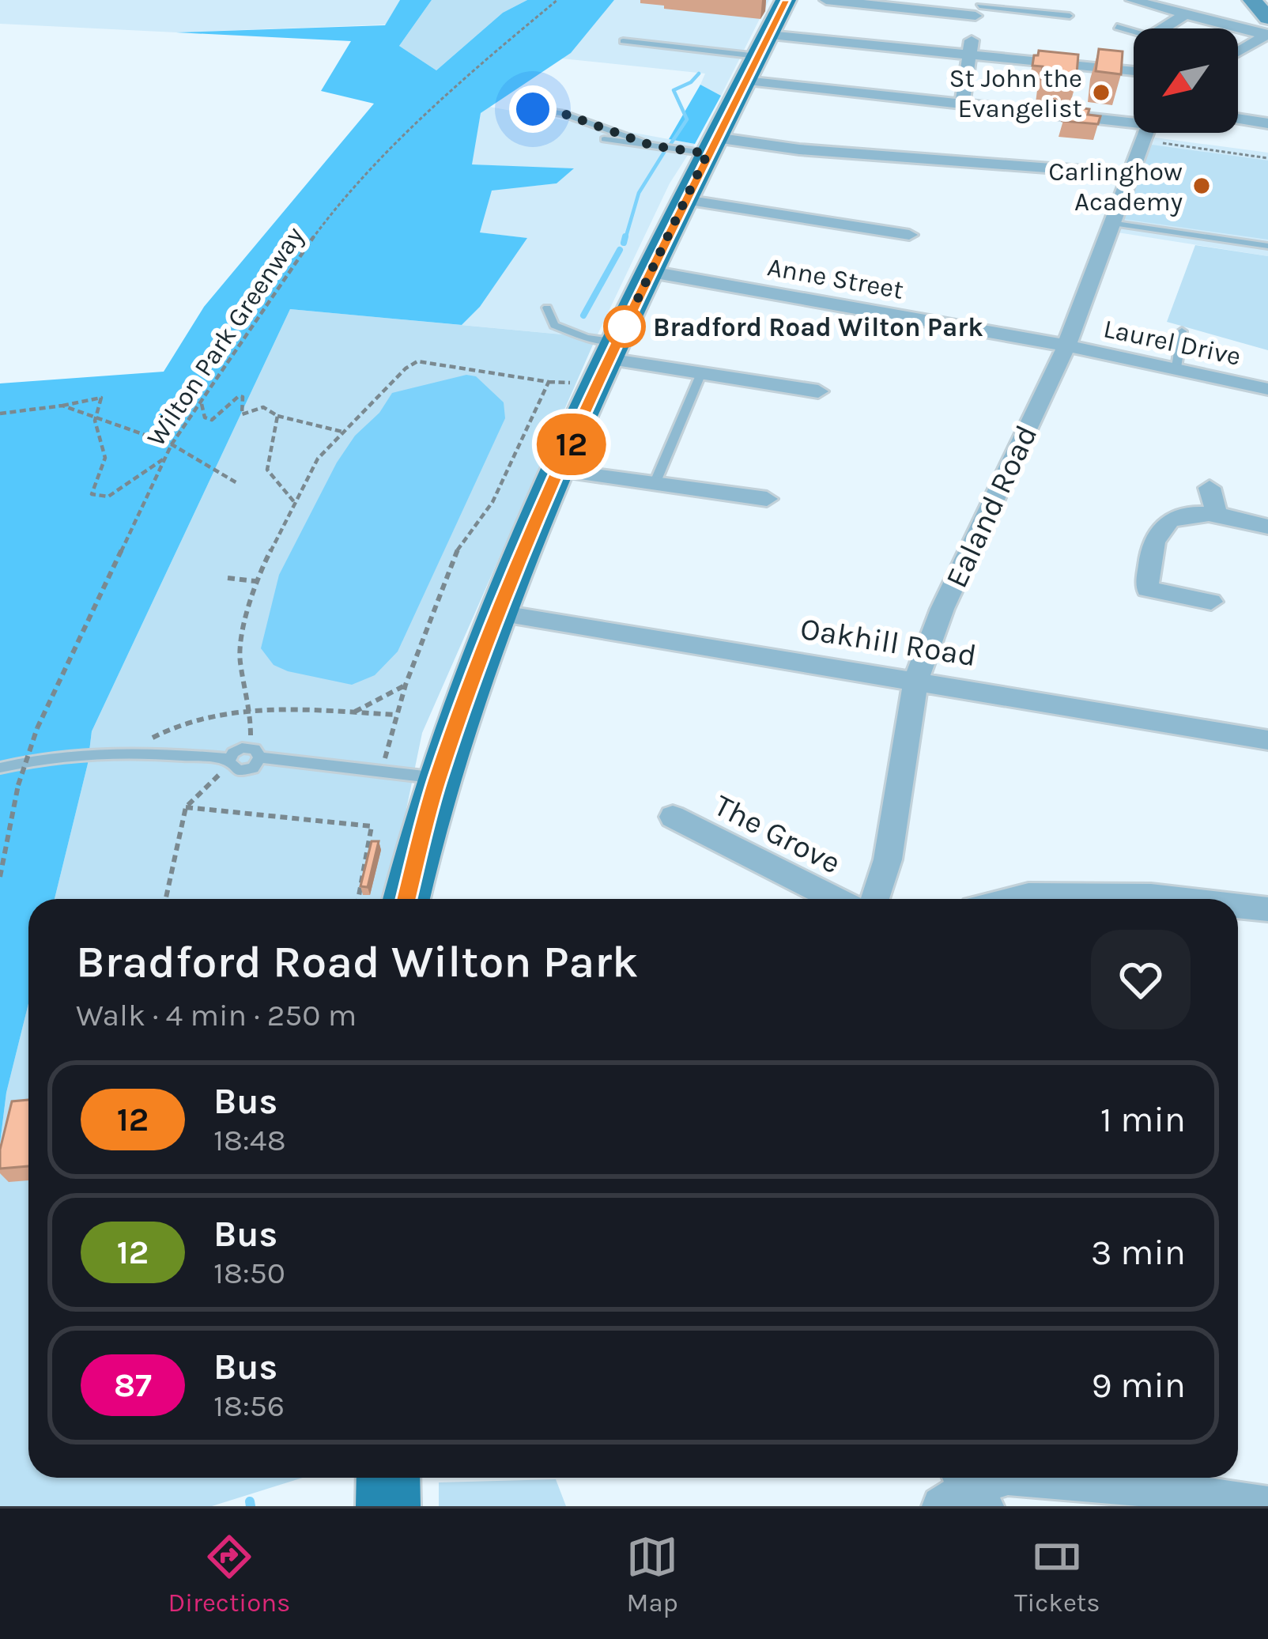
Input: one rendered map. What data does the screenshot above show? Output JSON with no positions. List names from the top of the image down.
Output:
{
  "streets": {
    "street": [
      "Anne Street",
      "Laurel Drive",
      "Ealand Road",
      "Oakhill Road",
      "The Grove"
    ],
    "path": ["Wilton Park Greenway"]
  },
  "crossings": [
    ["Anne Street", "Laurel Drive"],
    ["Anne Street", "Ealand Road"],
    ["Laurel Drive", "Ealand Road"],
    ["Ealand Road", "Oakhill Road"]
  ],
  "places": ["St John the Evangelist", "Carlinghow Academy", "Bradford Road Wilton Park"],
  "lines": ["bus line 12"],
  "north": "bottom left",
  "page": {
    "on_map": "12",
    "heading": ["Bradford Road Wilton Park", "Walk · 4 min · 250 m"],
    "list": [
      {
        "mark": "12",
        "name": "Bus",
        "note": "18:48",
        "value": "1 min"
      },
      {
        "mark": "12",
        "name": "Bus",
        "note": "18:50",
        "value": "3 min"
      },
      {
        "mark": "87",
        "name": "Bus",
        "note": "18:56",
        "value": "9 min"
      }
    ],
    "tabs": ["Directions", "Map", "Tickets"]
  }
}
